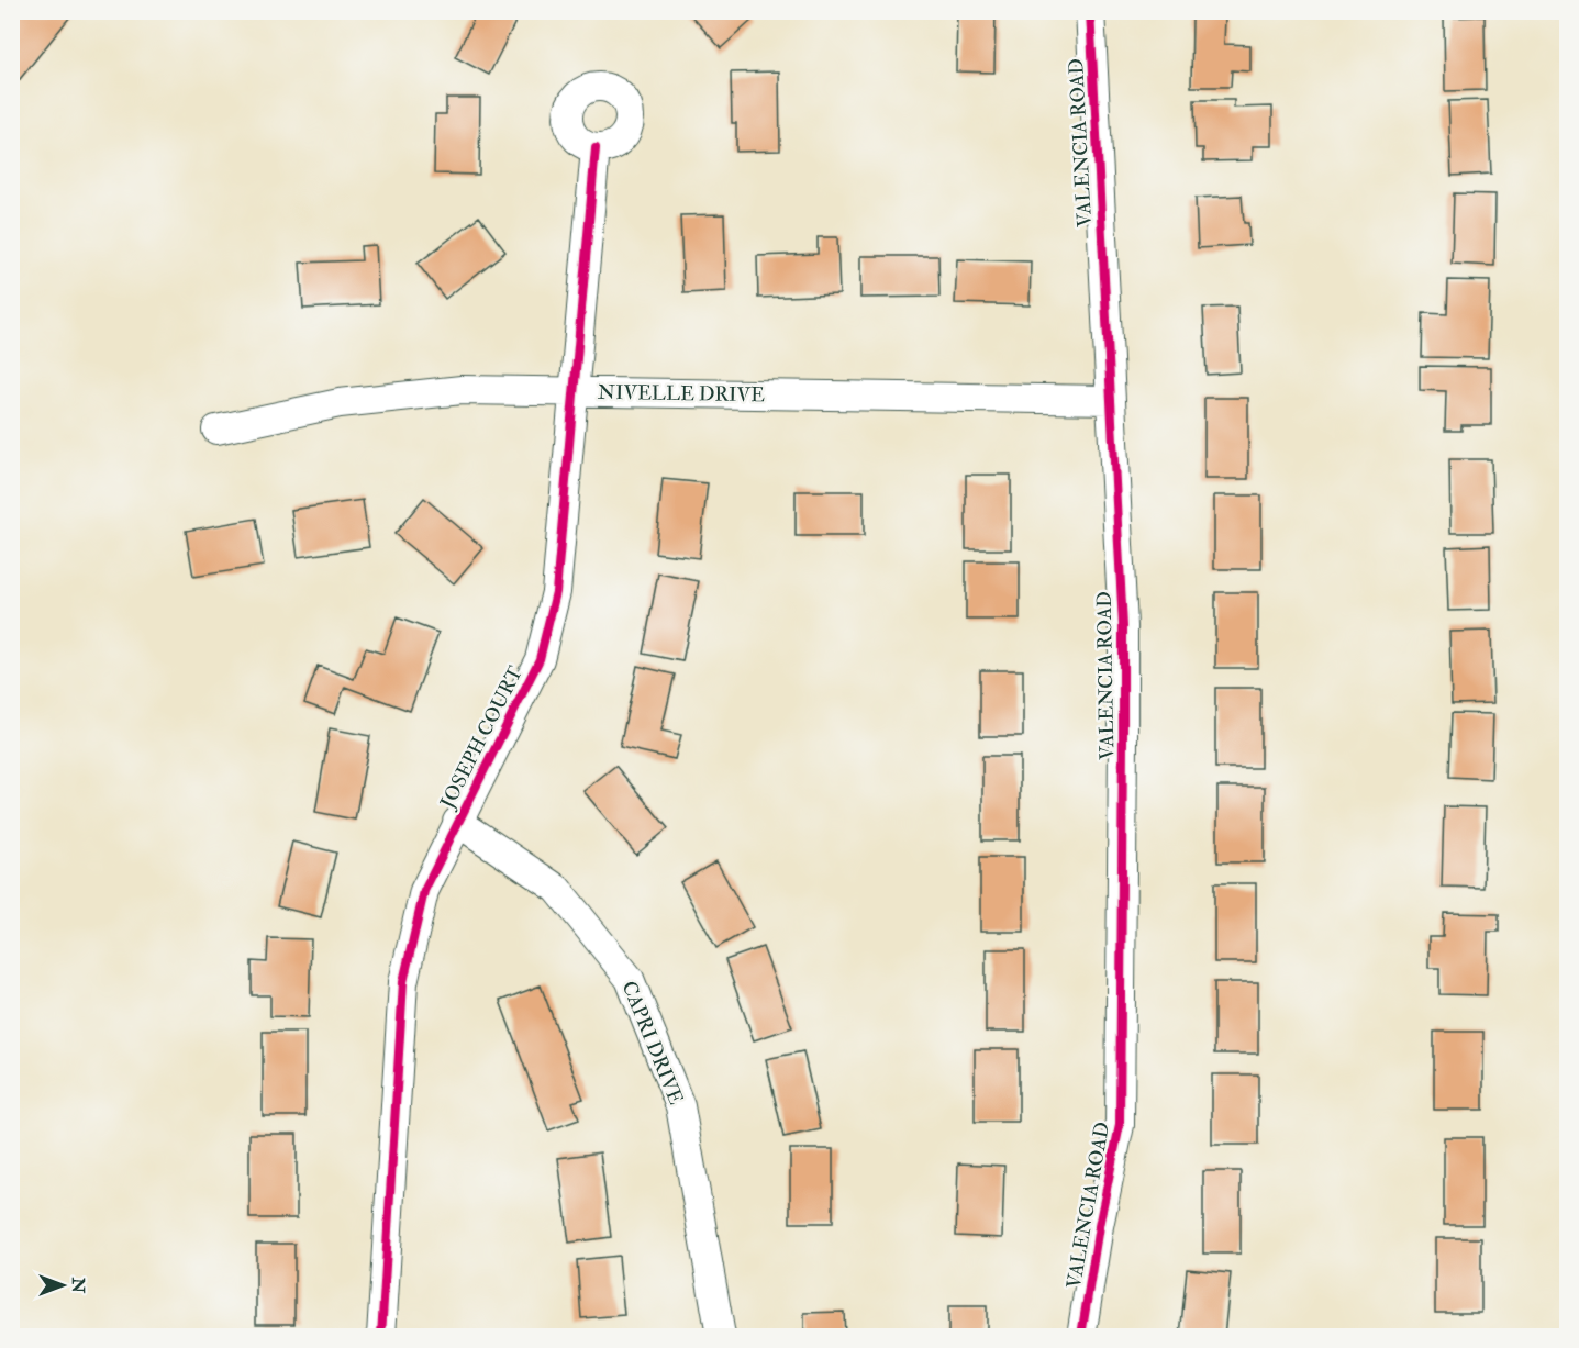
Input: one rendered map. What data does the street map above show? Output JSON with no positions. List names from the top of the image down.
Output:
{
  "streets": {
    "street": [
      "VALENCIA ROAD",
      "NIVELLE DRIVE",
      "JOSEPH COURT",
      "CAPRI DRIVE"
    ]
  },
  "crossings": [
    ["VALENCIA ROAD", "NIVELLE DRIVE"],
    ["NIVELLE DRIVE", "JOSEPH COURT"],
    ["JOSEPH COURT", "CAPRI DRIVE"]
  ],
  "north": "right"
}
